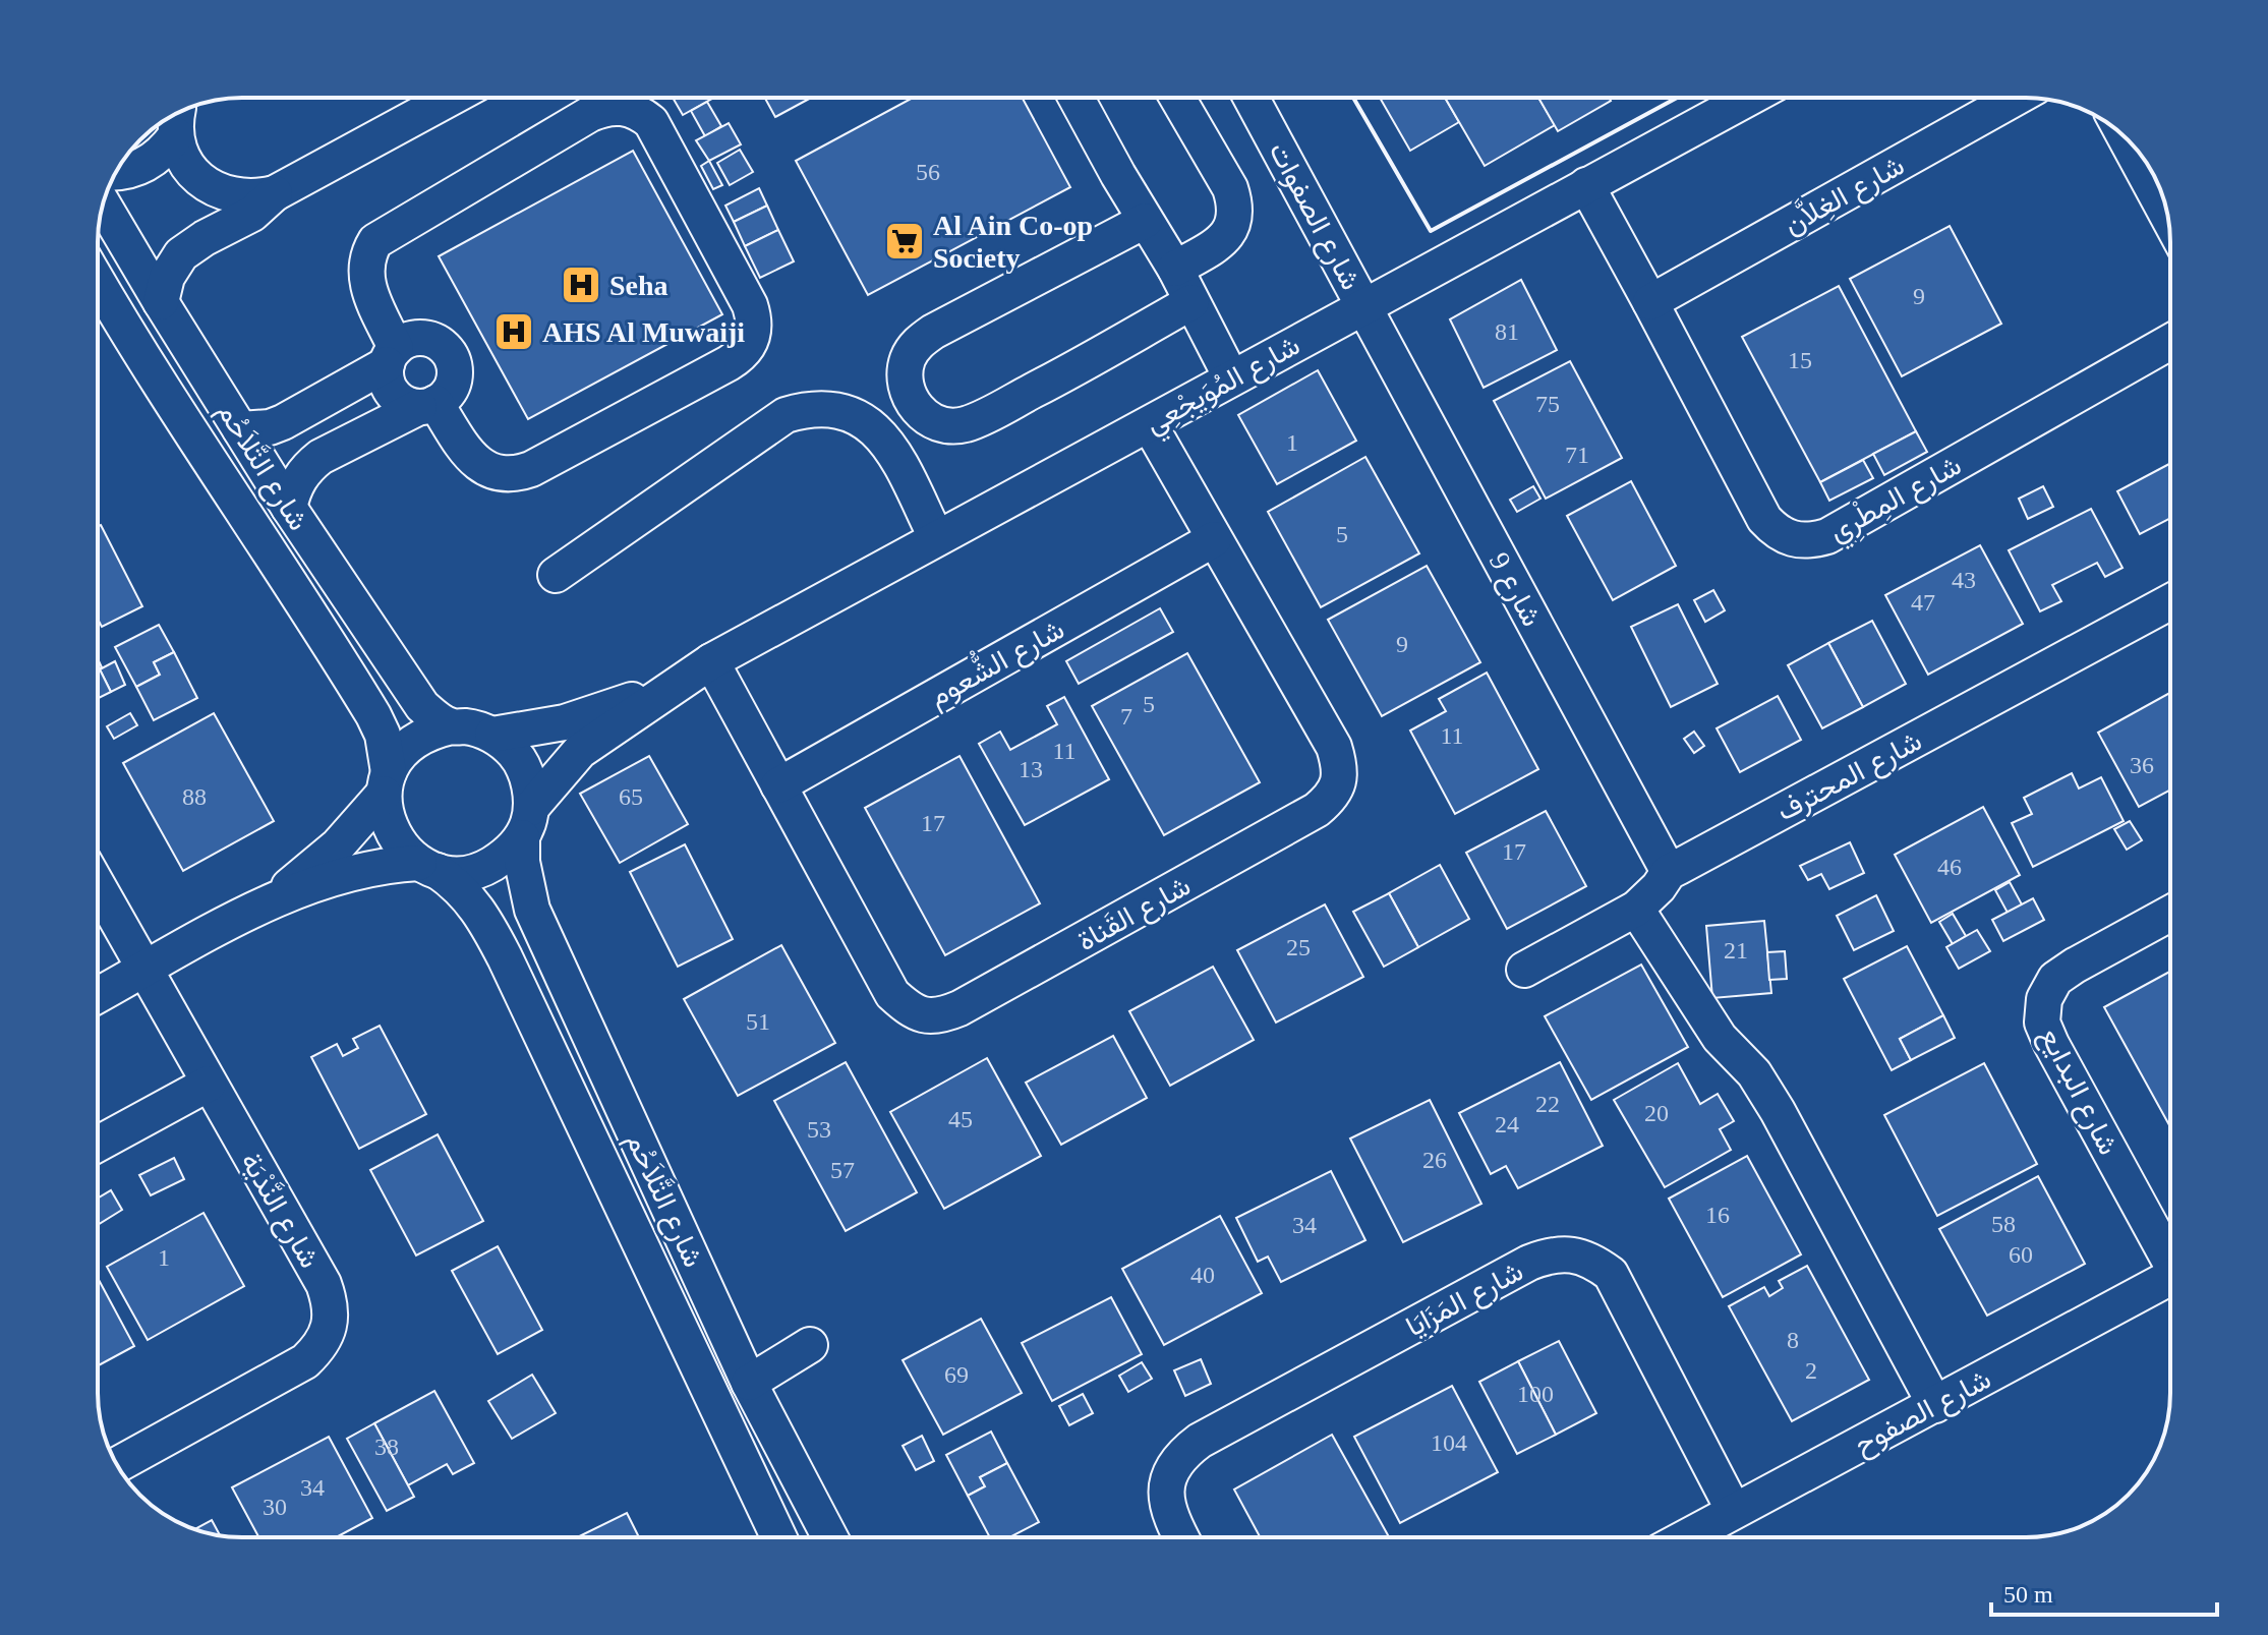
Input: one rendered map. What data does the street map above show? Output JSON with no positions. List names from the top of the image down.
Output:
{
  "streets": {
    "street": [
      "شارع الغِلاَّن",
      "شارع الصفوات",
      "شارع المُوَيجْعِي",
      "شارع التَّلاَحُم",
      "شارع المِطْرِي",
      "شارع 9",
      "شارع الشُّعوم",
      "شارع المحترف",
      "شارع القَناة",
      "شارع البدايع",
      "شارع النَّدْيَة",
      "شارع المَزَايَا",
      "شارع الصفوح"
    ]
  },
  "crossings": [
    ["شارع الغِلاَّن", "شارع المِطْرِي"],
    ["شارع الصفوات", "شارع المُوَيجْعِي"],
    ["شارع الصفوات", "شارع 9"],
    ["شارع المُوَيجْعِي", "شارع التَّلاَحُم"],
    ["شارع المُوَيجْعِي", "شارع المِطْرِي"],
    ["شارع المُوَيجْعِي", "شارع 9"],
    ["شارع المُوَيجْعِي", "شارع القَناة"],
    ["شارع 9", "شارع المحترف"],
    ["شارع الشُّعوم", "شارع القَناة"],
    ["شارع المَزَايَا", "شارع الصفوح"]
  ],
  "places": {
    "supermarket": ["Al Ain Co-op Society"],
    "hospital": ["Seha", "AHS Al Muwaiji"]
  },
  "house_numbers": [
    "56",
    "9",
    "81",
    "15",
    "75",
    "1",
    "71",
    "5",
    "43",
    "47",
    "9",
    "5",
    "7",
    "11",
    "11",
    "36",
    "13",
    "88",
    "65",
    "17",
    "17",
    "46",
    "25",
    "21",
    "51",
    "22",
    "20",
    "45",
    "24",
    "53",
    "26",
    "57",
    "16",
    "58",
    "34",
    "60",
    "1",
    "40",
    "8",
    "2",
    "69",
    "100",
    "104",
    "38",
    "34",
    "30"
  ],
  "scale_bar": "50 m"
}
